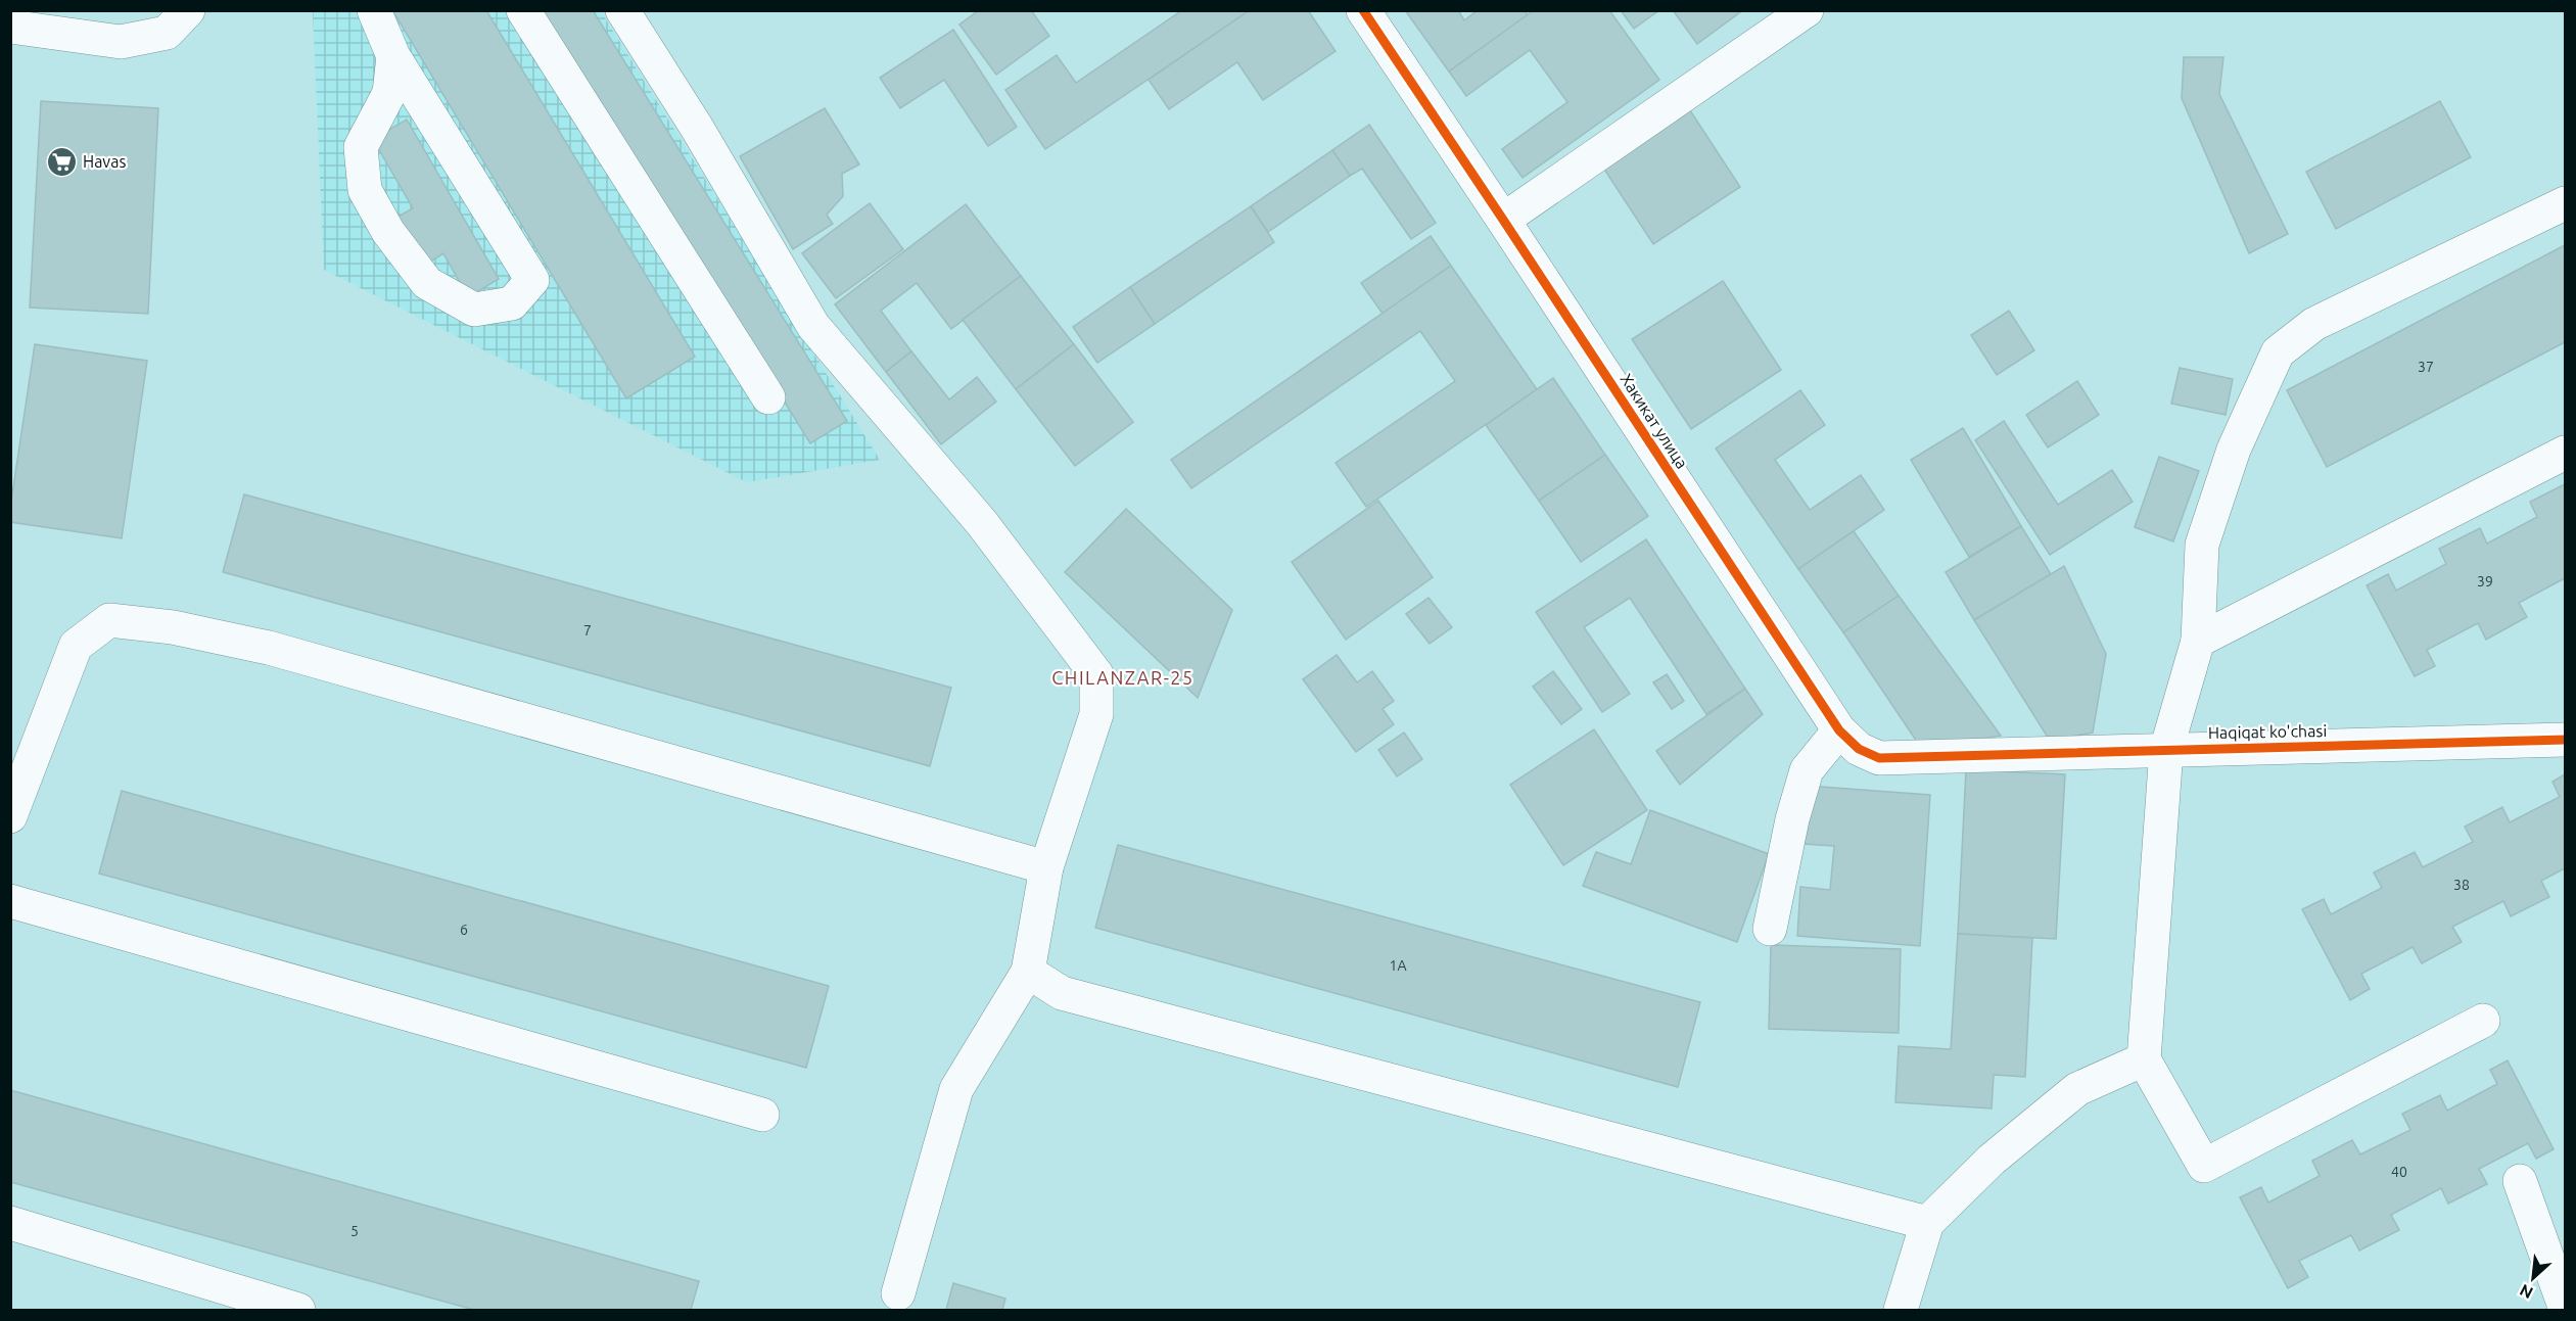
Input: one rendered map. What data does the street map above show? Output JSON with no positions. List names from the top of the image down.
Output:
{
  "streets": {
    "street": ["Хакикат улица", "Haqiqat ko'chasi"]
  },
  "crossings": [
    ["Хакикат улица", "Haqiqat ko'chasi"]
  ],
  "districts": ["CHILANZAR-25"],
  "places": {
    "supermarket": ["Havas"]
  },
  "house_numbers": [
    "37",
    "39",
    "7",
    "38",
    "6",
    "1А",
    "40",
    "5"
  ],
  "north": "bottom left"
}
